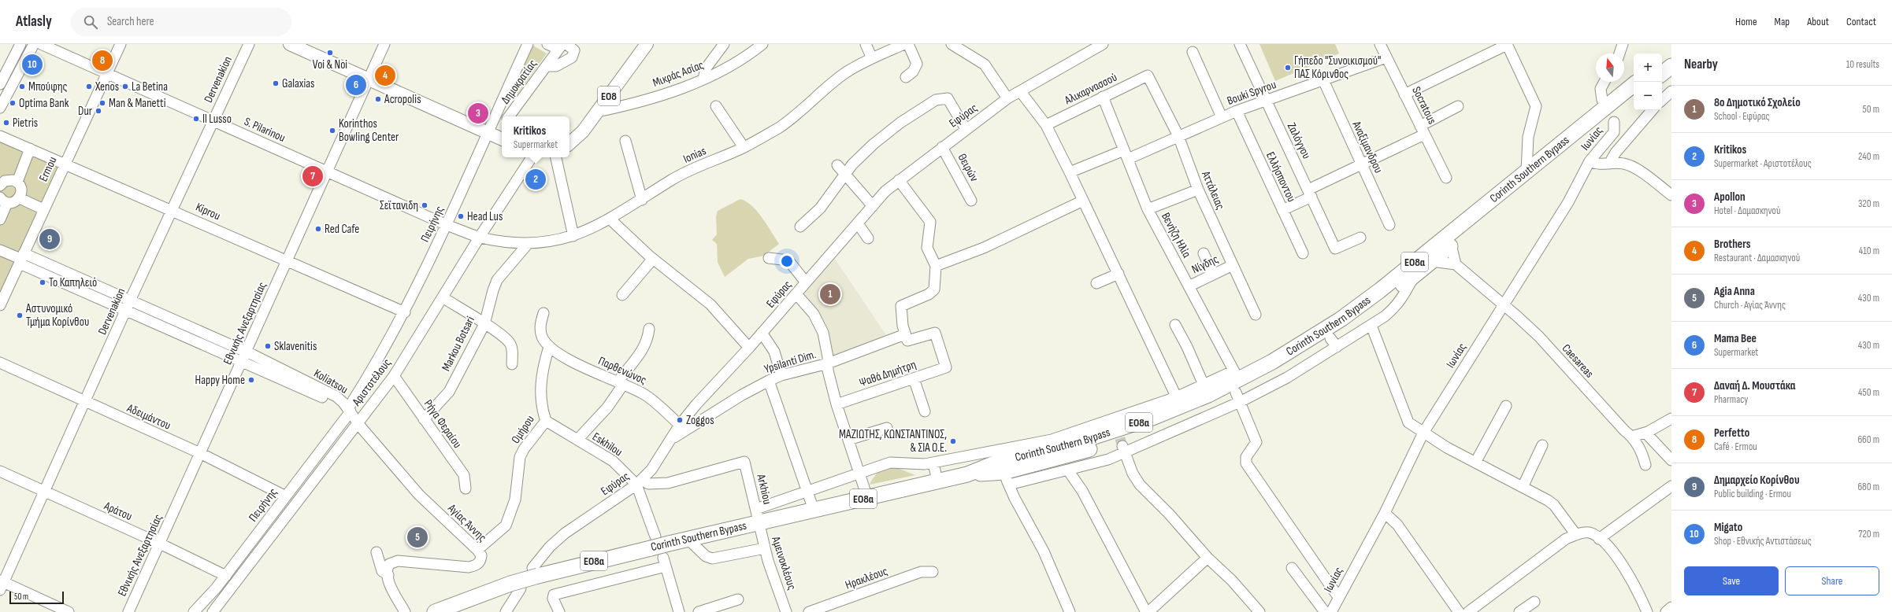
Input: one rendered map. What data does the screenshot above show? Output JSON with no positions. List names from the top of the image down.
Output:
{
  "streets": {
    "highway": ["Corinth Southern Bypass", "ΕΟ8α"],
    "main road": ["ΕΟ8"],
    "street": [
      "Μικράς Ασίας",
      "Dervenakion",
      "Δημοκρατίας",
      "Αλικαρνασσού",
      "Bouki Spyrou",
      "Socratous",
      "Εφύρας",
      "S. Pilarinou",
      "Ιωνίας",
      "Ζαλόγγου",
      "Αναξίμανδρου",
      "Ionias",
      "Θειρών",
      "Ermou",
      "Ελλήσποντου",
      "Αττάλειας",
      "Kiprou",
      "Πειρήνης",
      "Βενήζη Ηλία",
      "Νίγδης",
      "Εθνικής Ανεξαρτησίας",
      "Markou Botsari",
      "Caesareas",
      "Ypsilanti Dim.",
      "Παρθενώνος",
      "Ψαθά Δημήτρη",
      "Koliatsou",
      "Αριστοτέλους",
      "Αδειμάντου",
      "Ρήγα Φεραίου",
      "Ομήρου",
      "Eskhilou",
      "Arkhiou",
      "Αράτου",
      "Αγίας Άννης",
      "Αμεινοκλέους",
      "Ηρακλέους"
    ]
  },
  "crossings": [
    ["Μικράς Ασίας", "ΕΟ8"],
    ["Dervenakion", "S. Pilarinou"],
    ["Dervenakion", "Kiprou"],
    ["Dervenakion", "Koliatsou"],
    ["Dervenakion", "Αδειμάντου"],
    ["Dervenakion", "Αράτου"],
    ["Δημοκρατίας", "Πειρήνης"],
    ["Αλικαρνασσού", "Αττάλειας"],
    ["Αλικαρνασσού", "Βενήζη Ηλία"],
    ["Bouki Spyrou", "Socratous"],
    ["Bouki Spyrou", "Ζαλόγγου"],
    ["Bouki Spyrou", "Αναξίμανδρου"],
    ["Bouki Spyrou", "Ελλήσποντου"],
    ["Bouki Spyrou", "Αττάλειας"],
    ["Bouki Spyrou", "Βενήζη Ηλία"],
    ["Εφύρας", "Θειρών"],
    ["Εφύρας", "Corinth Southern Bypass"],
    ["Εφύρας", "Ypsilanti Dim."],
    ["Εφύρας", "Παρθενώνος"],
    ["Εφύρας", "Eskhilou"],
    ["Εφύρας", "Arkhiou"],
    ["S. Pilarinou", "Ionias"],
    ["S. Pilarinou", "Ermou"],
    ["S. Pilarinou", "Πειρήνης"],
    ["S. Pilarinou", "Εθνικής Ανεξαρτησίας"],
    ["S. Pilarinou", "Αριστοτέλους"],
    ["Ιωνίας", "Βενήζη Ηλία"],
    ["Ιωνίας", "Caesareas"],
    ["Ionias", "Markou Botsari"],
    ["Ionias", "Αριστοτέλους"],
    ["Ermou", "Kiprou"],
    ["Ermou", "Koliatsou"],
    ["Corinth Southern Bypass", "Βενήζη Ηλία"],
    ["Corinth Southern Bypass", "Eskhilou"],
    ["Corinth Southern Bypass", "Arkhiou"],
    ["Corinth Southern Bypass", "Αμεινοκλέους"],
    ["Αττάλειας", "Νίγδης"],
    ["Kiprou", "Πειρήνης"],
    ["Kiprou", "Εθνικής Ανεξαρτησίας"],
    ["Πειρήνης", "Koliatsou"],
    ["Πειρήνης", "Αδειμάντου"],
    ["Πειρήνης", "Αράτου"],
    ["Πειρήνης", "Αγίας Άννης"],
    ["Βενήζη Ηλία", "Νίγδης"],
    ["Εθνικής Ανεξαρτησίας", "Koliatsou"],
    ["Εθνικής Ανεξαρτησίας", "Αδειμάντου"],
    ["Εθνικής Ανεξαρτησίας", "Αράτου"],
    ["Markou Botsari", "Ρήγα Φεραίου"],
    ["Ypsilanti Dim.", "Ψαθά Δημήτρη"],
    ["Παρθενώνος", "Ομήρου"],
    ["Koliatsou", "Αγίας Άννης"],
    ["Αριστοτέλους", "Ρήγα Φεραίου"],
    ["Αριστοτέλους", "Αγίας Άννης"],
    ["Ομήρου", "Eskhilou"],
    ["Ομήρου", "Αγίας Άννης"],
    ["Eskhilou", "Arkhiou"],
    ["Arkhiou", "Αμεινοκλέους"]
  ],
  "places": [
    "Voi & Noi",
    "Γήπεδο \"Συνοικισμού\" ΠΑΣ Κόρινθος",
    "Galaxias",
    "Μπούφης",
    "Xenos",
    "La Betina",
    "Acropolis",
    "Optima Bank",
    "Man & Manetti",
    "Dur",
    "Il Lusso",
    "Pietris",
    "Korinthos Bowling Center",
    "Σεϊτανιδη",
    "Head Lus",
    "Red Cafe",
    "Το Καπηλειὀ",
    "Αστυνομικό Τμήμα Κορίνθου",
    "Sklavenitis",
    "Happy Home",
    "Zoggos",
    "ΜΑΖΙΩΤΗΣ, ΚΩΝΣΤΑΝΤΙΝΟΣ, & ΣΙΑ Ο.Ε."
  ],
  "scale_bar": "50 m",
  "north": "top",
  "page": {
    "header": "Atlasly",
    "search": "Search here",
    "nav": [
      "Home",
      "Map",
      "About",
      "Contact"
    ],
    "heading": ["Nearby", "10 results"],
    "pins": [
      "8",
      "10",
      "4",
      "6",
      "3",
      "7",
      "2",
      "9",
      "1",
      "5"
    ],
    "map_buttons": ["+", "−"],
    "list": [
      {
        "mark": "1",
        "name": "8ο Δημοτικό Σχολείο",
        "note": "School · Εφύρας",
        "value": "50 m"
      },
      {
        "mark": "2",
        "name": "Kritikos",
        "note": "Supermarket · Αριστοτέλους",
        "value": "240 m"
      },
      {
        "mark": "3",
        "name": "Apollon",
        "note": "Hotel · Δαμασκηνού",
        "value": "320 m"
      },
      {
        "mark": "4",
        "name": "Brothers",
        "note": "Restaurant · Δαμασκηνού",
        "value": "410 m"
      },
      {
        "mark": "5",
        "name": "Agia Anna",
        "note": "Church · Αγίας Άννης",
        "value": "430 m"
      },
      {
        "mark": "6",
        "name": "Mama Bee",
        "note": "Supermarket",
        "value": "430 m"
      },
      {
        "mark": "7",
        "name": "Δαναή Δ. Μουστάκα",
        "note": "Pharmacy",
        "value": "450 m"
      },
      {
        "mark": "8",
        "name": "Perfetto",
        "note": "Café · Ermou",
        "value": "660 m"
      },
      {
        "mark": "9",
        "name": "Δημαρχείο Κορίνθου",
        "note": "Public building · Ermou",
        "value": "680 m"
      },
      {
        "mark": "10",
        "name": "Migato",
        "note": "Shop · Εθνικής Αντιστάσεως",
        "value": "720 m"
      }
    ],
    "popup": ["Kritikos", "Supermarket"],
    "buttons": ["Save", "Share"],
    "scale": "50 m"
  }
}
